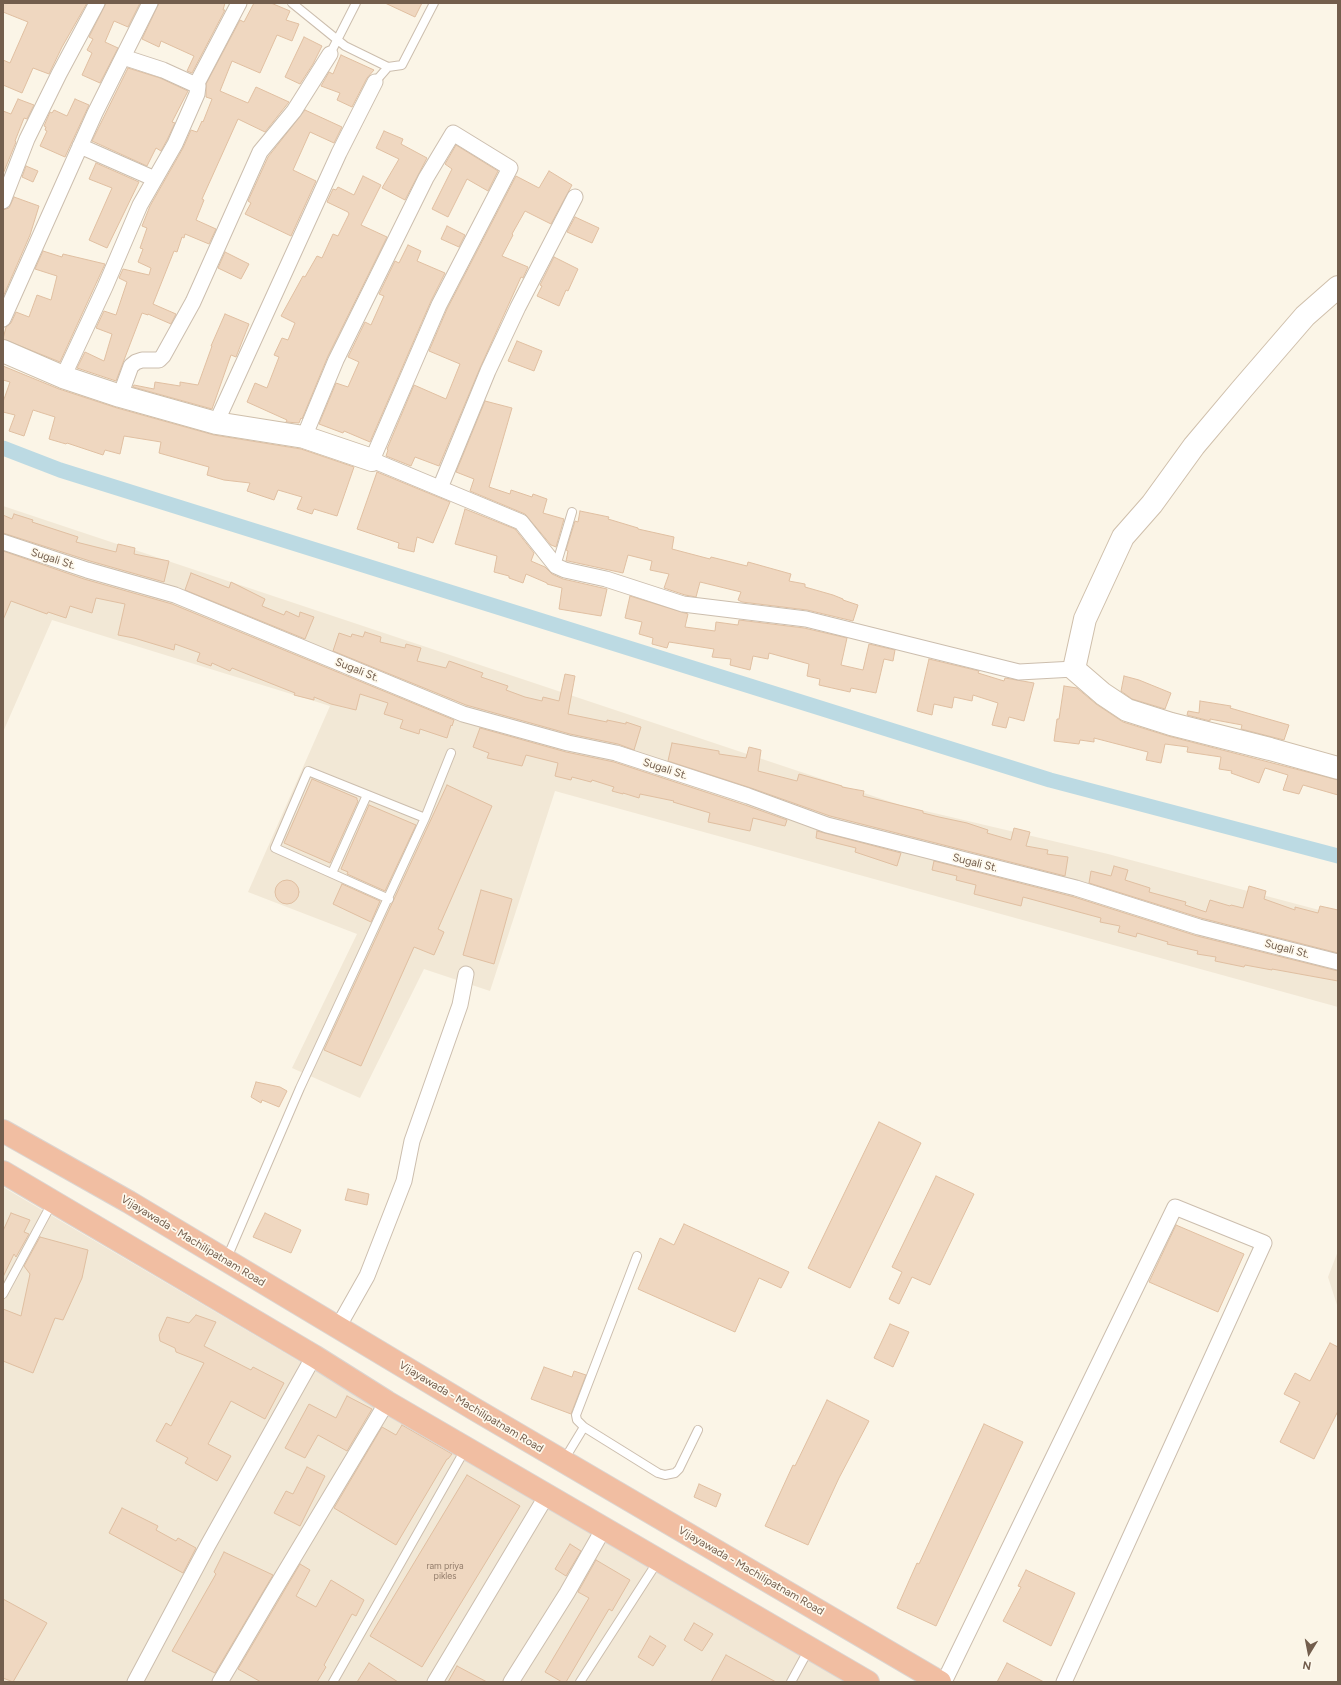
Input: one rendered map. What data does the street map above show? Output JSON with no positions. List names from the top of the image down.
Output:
{
  "streets": {
    "highway": ["Vijayawada - Machilipatnam Road"],
    "street": ["Sugali St."]
  },
  "house_numbers": ["ram priya pikles"],
  "north": "bottom"
}
